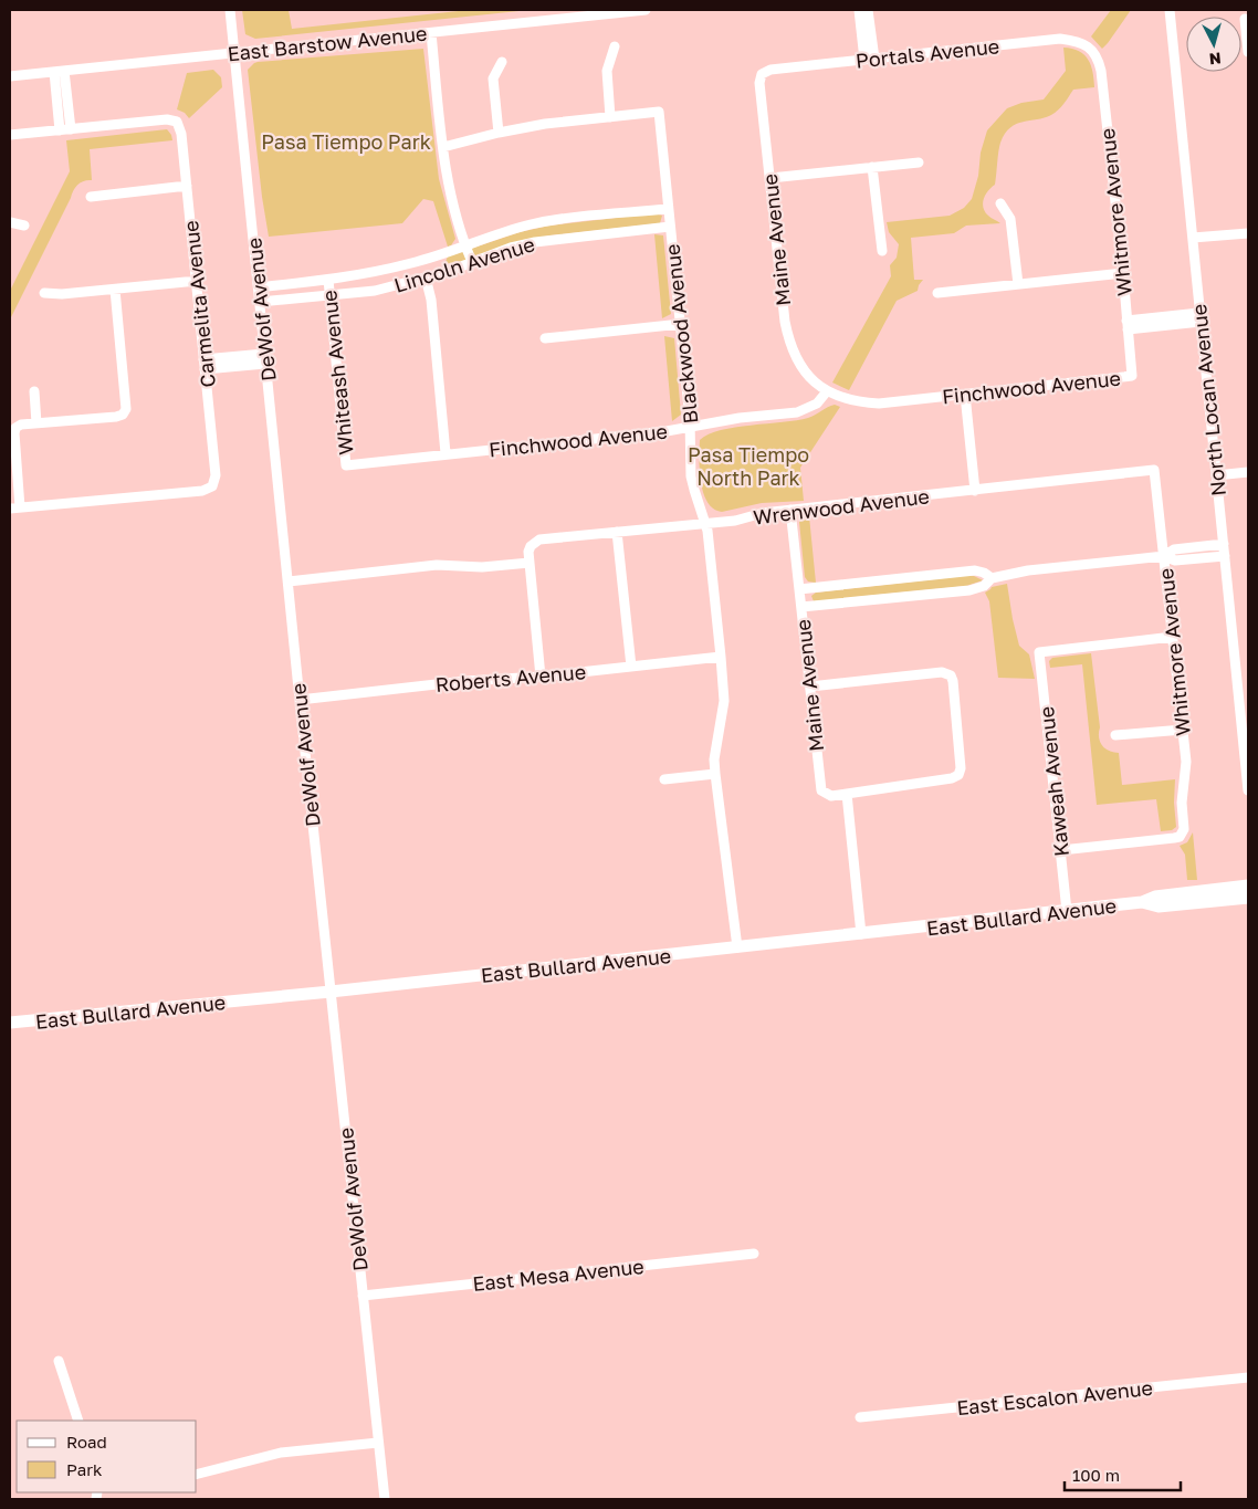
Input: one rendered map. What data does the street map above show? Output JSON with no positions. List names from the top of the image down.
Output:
{
  "streets": {
    "main road": ["East Bullard Avenue"],
    "street": [
      "East Barstow Avenue",
      "Portals Avenue",
      "Whitmore Avenue",
      "Maine Avenue",
      "Lincoln Avenue",
      "Carmelita Avenue",
      "DeWolf Avenue",
      "Blackwood Avenue",
      "Whiteash Avenue",
      "Finchwood Avenue",
      "North Locan Avenue",
      "Wrenwood Avenue",
      "Roberts Avenue",
      "Kaweah Avenue",
      "East Mesa Avenue",
      "East Escalon Avenue"
    ]
  },
  "crossings": [
    ["East Barstow Avenue", "DeWolf Avenue"],
    ["Portals Avenue", "Whitmore Avenue"],
    ["Portals Avenue", "Maine Avenue"],
    ["Whitmore Avenue", "Finchwood Avenue"],
    ["Whitmore Avenue", "Wrenwood Avenue"],
    ["Whitmore Avenue", "Kaweah Avenue"],
    ["Maine Avenue", "Finchwood Avenue"],
    ["Maine Avenue", "Wrenwood Avenue"],
    ["Lincoln Avenue", "DeWolf Avenue"],
    ["Lincoln Avenue", "Blackwood Avenue"],
    ["Lincoln Avenue", "Whiteash Avenue"],
    ["DeWolf Avenue", "Roberts Avenue"],
    ["DeWolf Avenue", "East Bullard Avenue"],
    ["DeWolf Avenue", "East Mesa Avenue"],
    ["Blackwood Avenue", "Finchwood Avenue"],
    ["Blackwood Avenue", "Wrenwood Avenue"],
    ["Blackwood Avenue", "Roberts Avenue"],
    ["Blackwood Avenue", "East Bullard Avenue"],
    ["Whiteash Avenue", "Finchwood Avenue"],
    ["Kaweah Avenue", "East Bullard Avenue"]
  ],
  "parks": ["Pasa Tiempo Park", "Pasa Tiempo North Park"],
  "legend": ["Road", "Park"],
  "scale_bar": "100 m",
  "north": "bottom"
}
